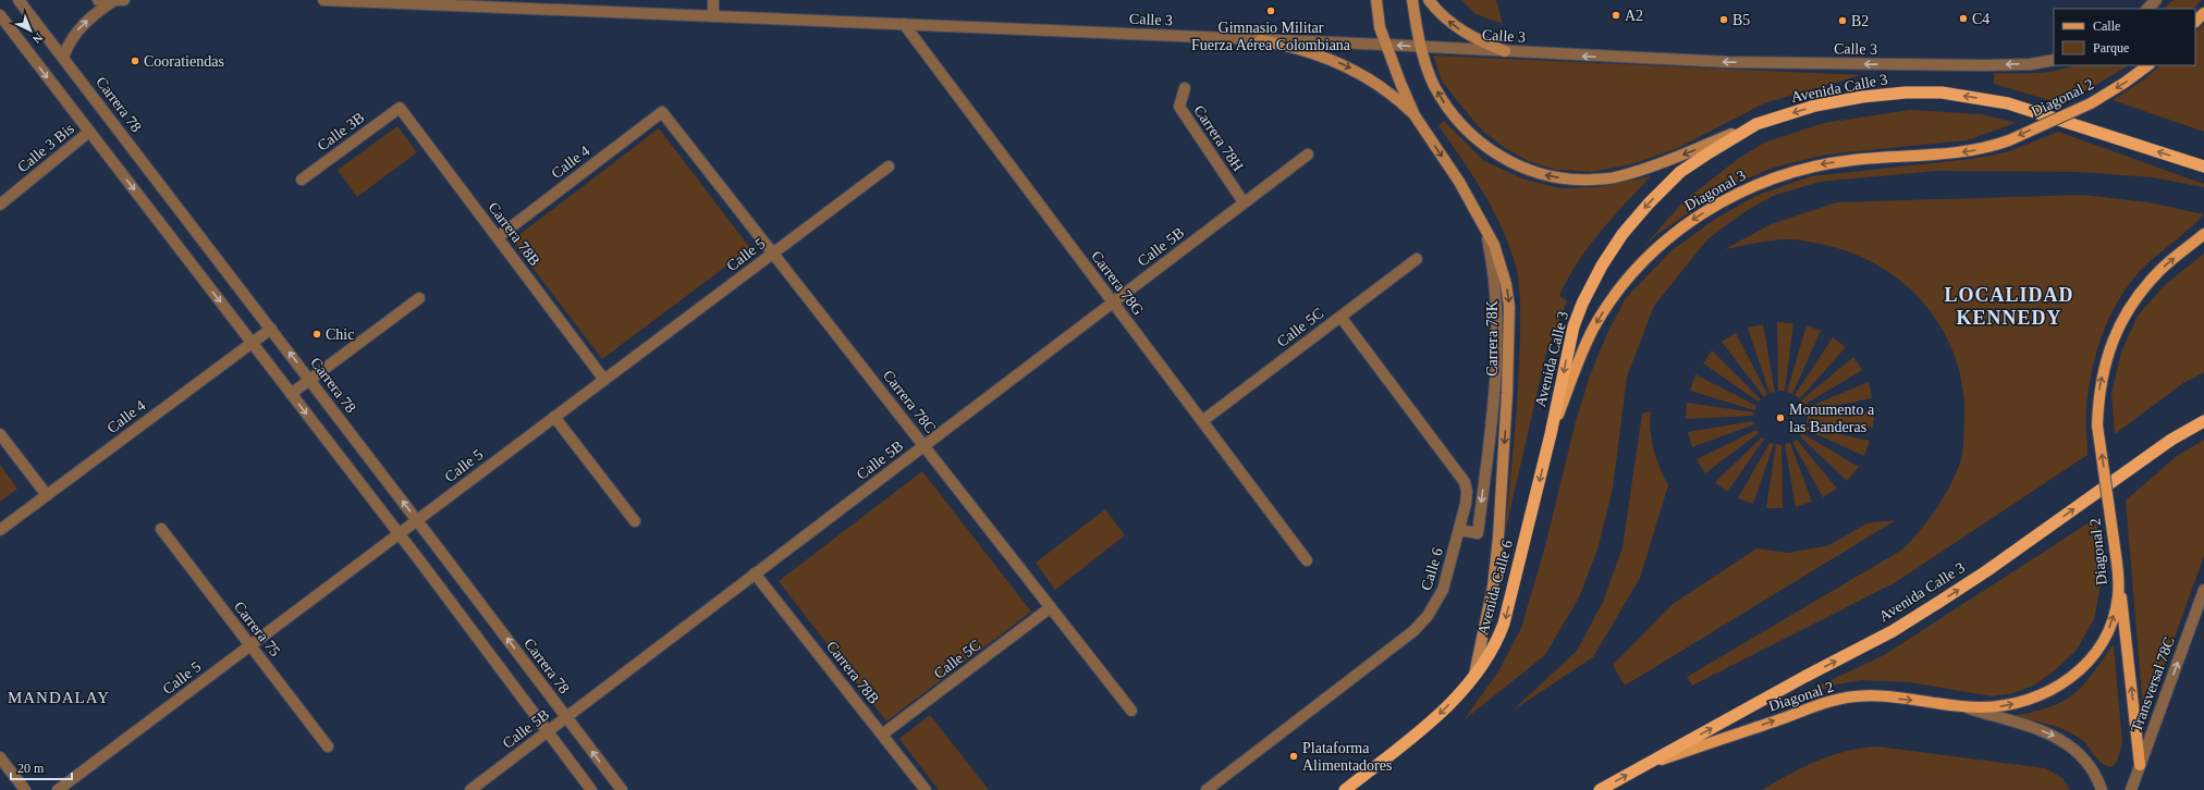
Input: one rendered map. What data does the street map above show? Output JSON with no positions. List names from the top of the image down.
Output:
{
  "streets": {
    "highway": ["Avenida Calle 3", "Avenida Calle 6"],
    "main road": ["Diagonal 2", "Diagonal 3", "Carrera 78K"],
    "street": [
      "Calle 3",
      "Carrera 78",
      "Calle 3B",
      "Carrera 78H",
      "Calle 3 Bis",
      "Calle 4",
      "Carrera 78B",
      "Calle 5B",
      "Calle 5",
      "Carrera 78G",
      "Calle 5C",
      "Carrera 78C",
      "Calle 6",
      "Carrera 75",
      "Transversal 78C"
    ]
  },
  "crossings": [
    ["Calle 3", "Carrera 78G"],
    ["Calle 3", "Carrera 78K"],
    ["Avenida Calle 3", "Diagonal 2"],
    ["Avenida Calle 3", "Diagonal 3"],
    ["Avenida Calle 3", "Avenida Calle 6"],
    ["Diagonal 2", "Diagonal 3"],
    ["Carrera 78", "Calle 4"],
    ["Carrera 78", "Calle 5B"],
    ["Carrera 78", "Calle 5"],
    ["Calle 3B", "Carrera 78B"],
    ["Carrera 78H", "Calle 5B"],
    ["Calle 4", "Carrera 78B"],
    ["Calle 4", "Carrera 78C"],
    ["Diagonal 3", "Avenida Calle 6"],
    ["Carrera 78B", "Calle 5B"],
    ["Carrera 78B", "Calle 5"],
    ["Carrera 78B", "Calle 5C"],
    ["Calle 5B", "Carrera 78G"],
    ["Calle 5B", "Carrera 78C"],
    ["Calle 5", "Carrera 78C"],
    ["Calle 5", "Carrera 75"],
    ["Carrera 78G", "Calle 5C"],
    ["Calle 5C", "Carrera 78C"],
    ["Calle 5C", "Calle 6"],
    ["Carrera 78K", "Avenida Calle 6"]
  ],
  "one_way": [
    "Diagonal 3",
    "Carrera 78K",
    "Avenida Calle 6",
    "Transversal 78C"
  ],
  "districts": ["LOCALIDAD KENNEDY", "MANDALAY"],
  "places": [
    "Gimnasio Militar Fuerza Aérea Colombiana",
    "A2",
    "C4",
    "B5",
    "B2",
    "Cooratiendas",
    "Chic",
    "Monumento a las Banderas",
    "Plataforma Alimentadores"
  ],
  "legend": ["Calle", "Parque"],
  "scale_bar": "20 m",
  "north": "bottom right"
}
